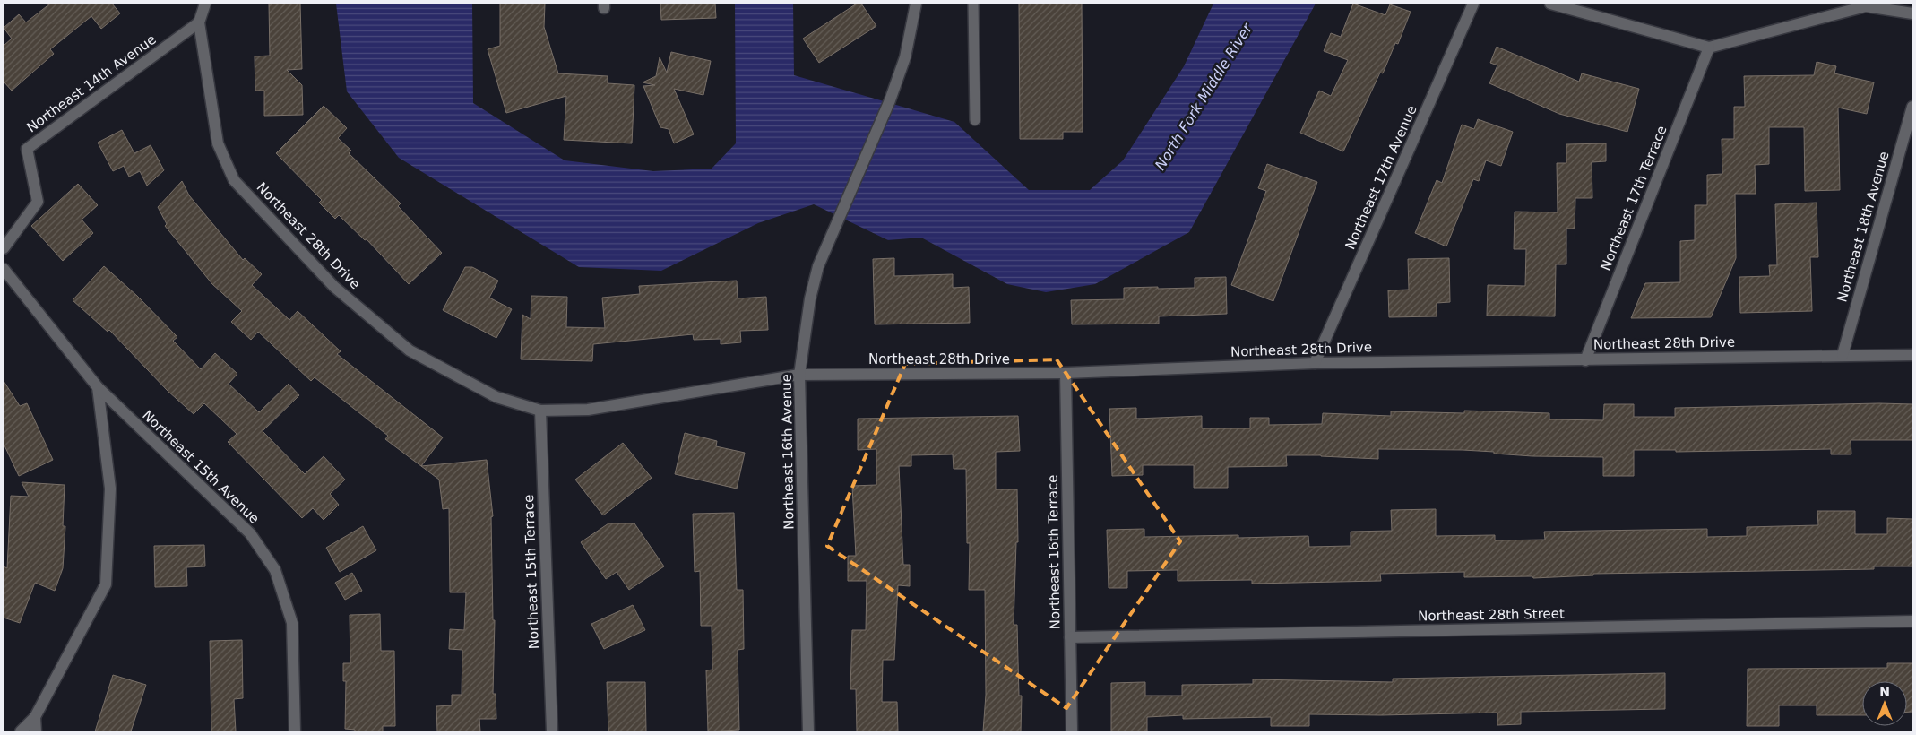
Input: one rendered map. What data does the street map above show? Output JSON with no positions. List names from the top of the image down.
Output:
{
  "streets": {
    "street": [
      "Northeast 14th Avenue",
      "Northeast 17th Avenue",
      "Northeast 17th Terrace",
      "Northeast 18th Avenue",
      "Northeast 28th Drive",
      "Northeast 16th Avenue",
      "Northeast 15th Avenue",
      "Northeast 16th Terrace",
      "Northeast 15th Terrace",
      "Northeast 28th Street"
    ]
  },
  "crossings": [
    ["Northeast 14th Avenue", "Northeast 28th Drive"],
    ["Northeast 17th Avenue", "Northeast 28th Drive"],
    ["Northeast 17th Terrace", "Northeast 28th Drive"],
    ["Northeast 18th Avenue", "Northeast 28th Drive"],
    ["Northeast 28th Drive", "Northeast 16th Avenue"],
    ["Northeast 28th Drive", "Northeast 16th Terrace"],
    ["Northeast 28th Drive", "Northeast 15th Terrace"],
    ["Northeast 16th Terrace", "Northeast 28th Street"]
  ],
  "water": ["North Fork Middle River"],
  "north": "top"
}
